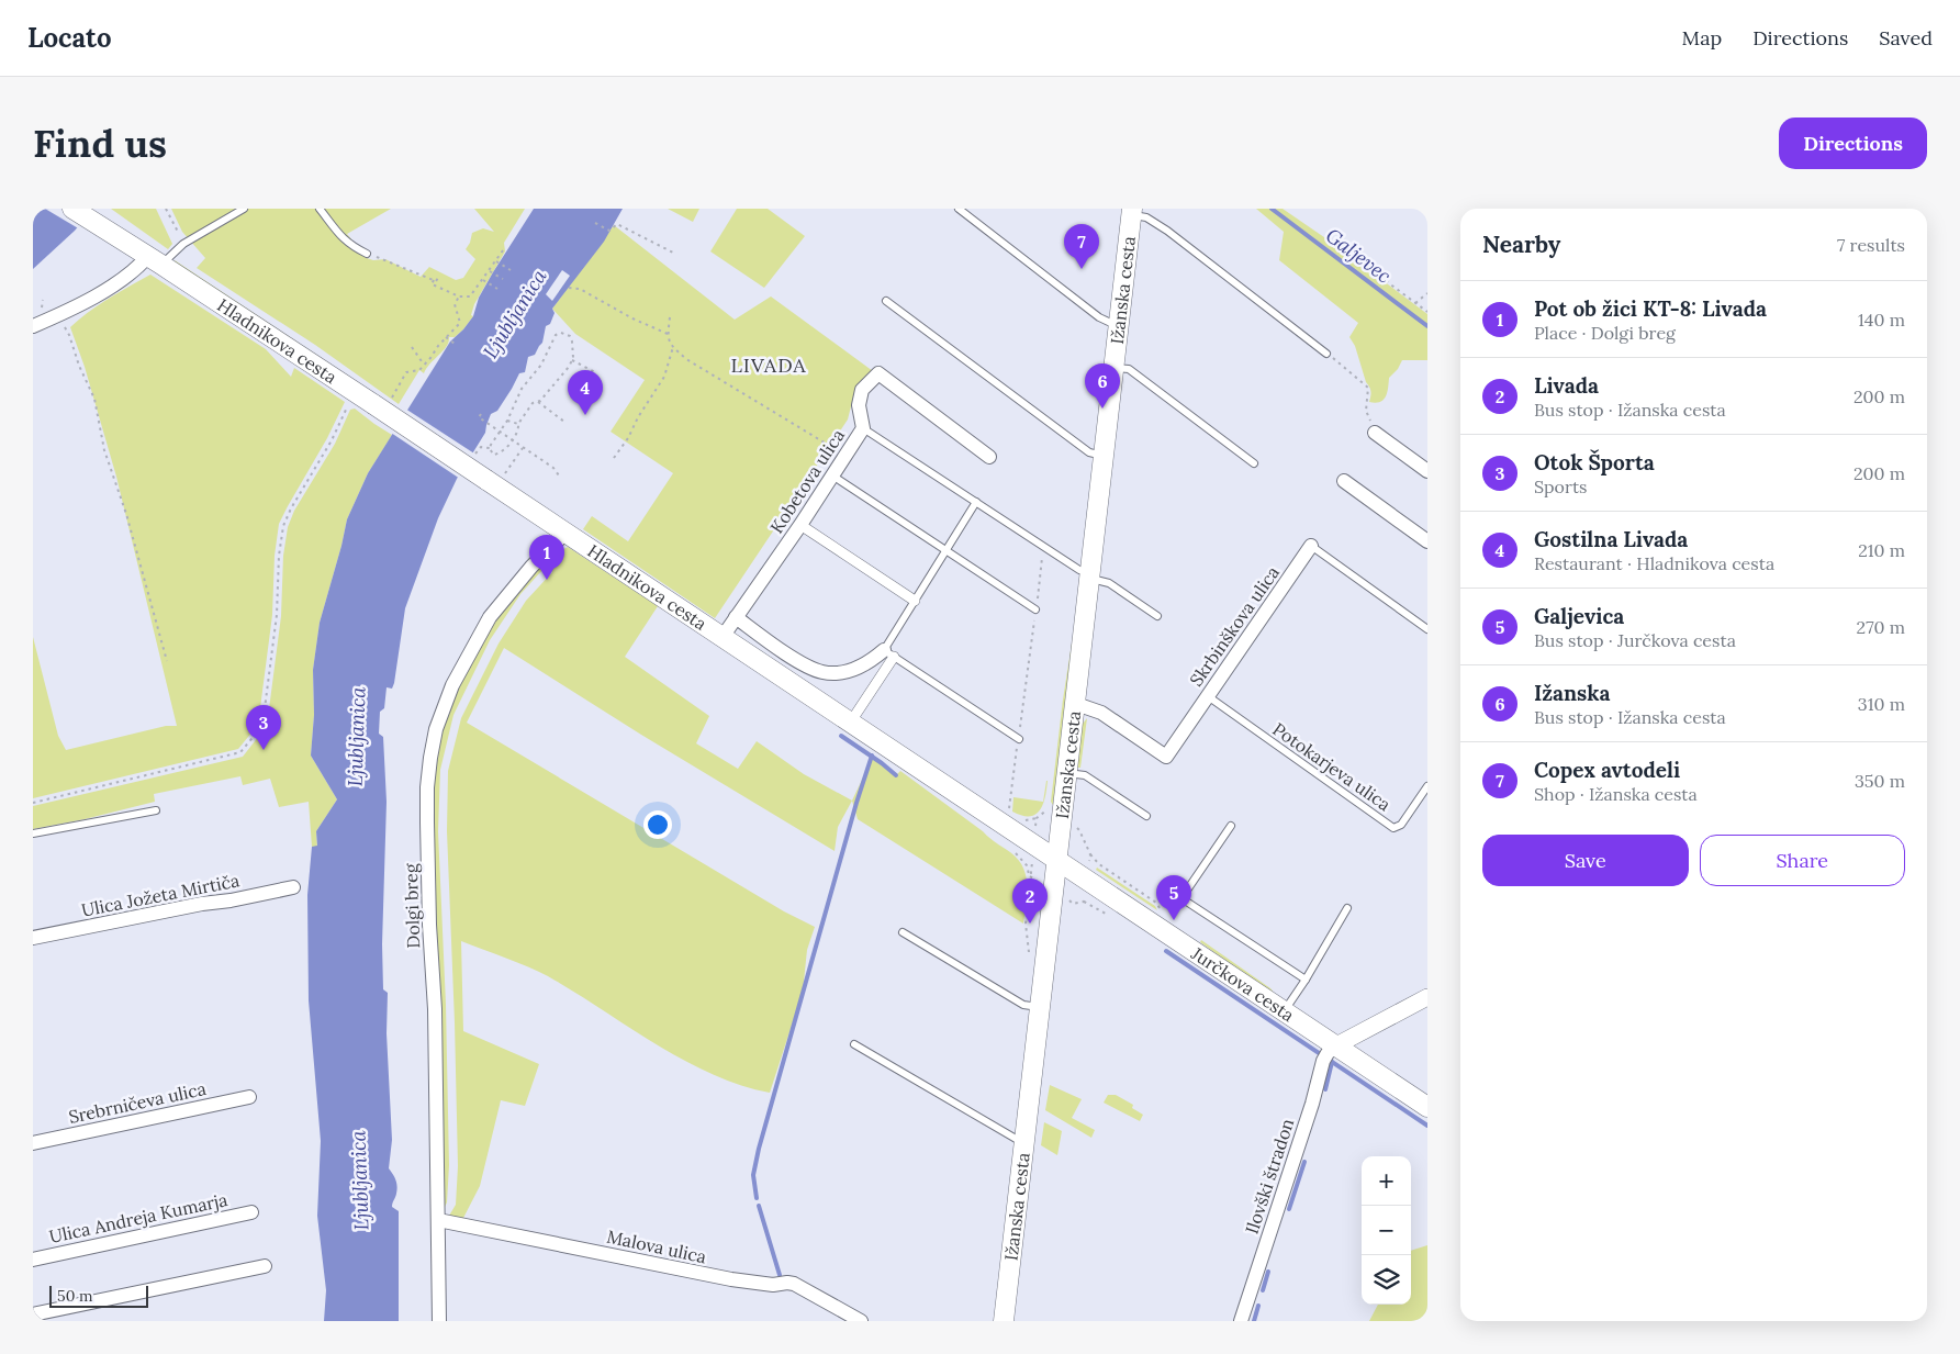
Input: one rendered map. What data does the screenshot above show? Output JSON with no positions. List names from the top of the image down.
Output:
{
  "streets": {
    "main road": ["Ižanska cesta", "Hladnikova cesta", "Jurčkova cesta"],
    "street": [
      "Kobetova ulica",
      "Skrbinškova ulica",
      "Ulica Jožeta Mirtiča",
      "Dolgi breg",
      "Srebrničeva ulica",
      "Ilovški štradon",
      "Ulica Andreja Kumarja",
      "Malova ulica"
    ],
    "lane": ["Potokarjeva ulica"]
  },
  "crossings": [
    ["Ižanska cesta", "Hladnikova cesta"],
    ["Ižanska cesta", "Skrbinškova ulica"],
    ["Ižanska cesta", "Jurčkova cesta"],
    ["Hladnikova cesta", "Kobetova ulica"],
    ["Hladnikova cesta", "Dolgi breg"],
    ["Hladnikova cesta", "Jurčkova cesta"],
    ["Skrbinškova ulica", "Potokarjeva ulica"],
    ["Dolgi breg", "Malova ulica"],
    ["Jurčkova cesta", "Ilovški štradon"]
  ],
  "districts": ["LIVADA"],
  "water": ["Galjevec", "Ljubljanica"],
  "scale_bar": "50 m",
  "page": {
    "header": "Locato",
    "nav": ["Map", "Directions", "Saved"],
    "buttons": [
      "Directions",
      ["Save", "Share"]
    ],
    "title": "Find us",
    "heading": ["Nearby", "7 results"],
    "pins": [
      "7",
      "6",
      "4",
      "1",
      "3",
      "5",
      "2"
    ],
    "list": [
      {
        "mark": "1",
        "name": "Pot ob žici KT-8: Livada",
        "note": "Place · Dolgi breg",
        "value": "140 m"
      },
      {
        "mark": "2",
        "name": "Livada",
        "note": "Bus stop · Ižanska cesta",
        "value": "200 m"
      },
      {
        "mark": "3",
        "name": "Otok Športa",
        "note": "Sports",
        "value": "200 m"
      },
      {
        "mark": "4",
        "name": "Gostilna Livada",
        "note": "Restaurant · Hladnikova cesta",
        "value": "210 m"
      },
      {
        "mark": "5",
        "name": "Galjevica",
        "note": "Bus stop · Jurčkova cesta",
        "value": "270 m"
      },
      {
        "mark": "6",
        "name": "Ižanska",
        "note": "Bus stop · Ižanska cesta",
        "value": "310 m"
      },
      {
        "mark": "7",
        "name": "Copex avtodeli",
        "note": "Shop · Ižanska cesta",
        "value": "350 m"
      }
    ],
    "map_buttons": ["+", "−"],
    "scale": "50 m"
  }
}
